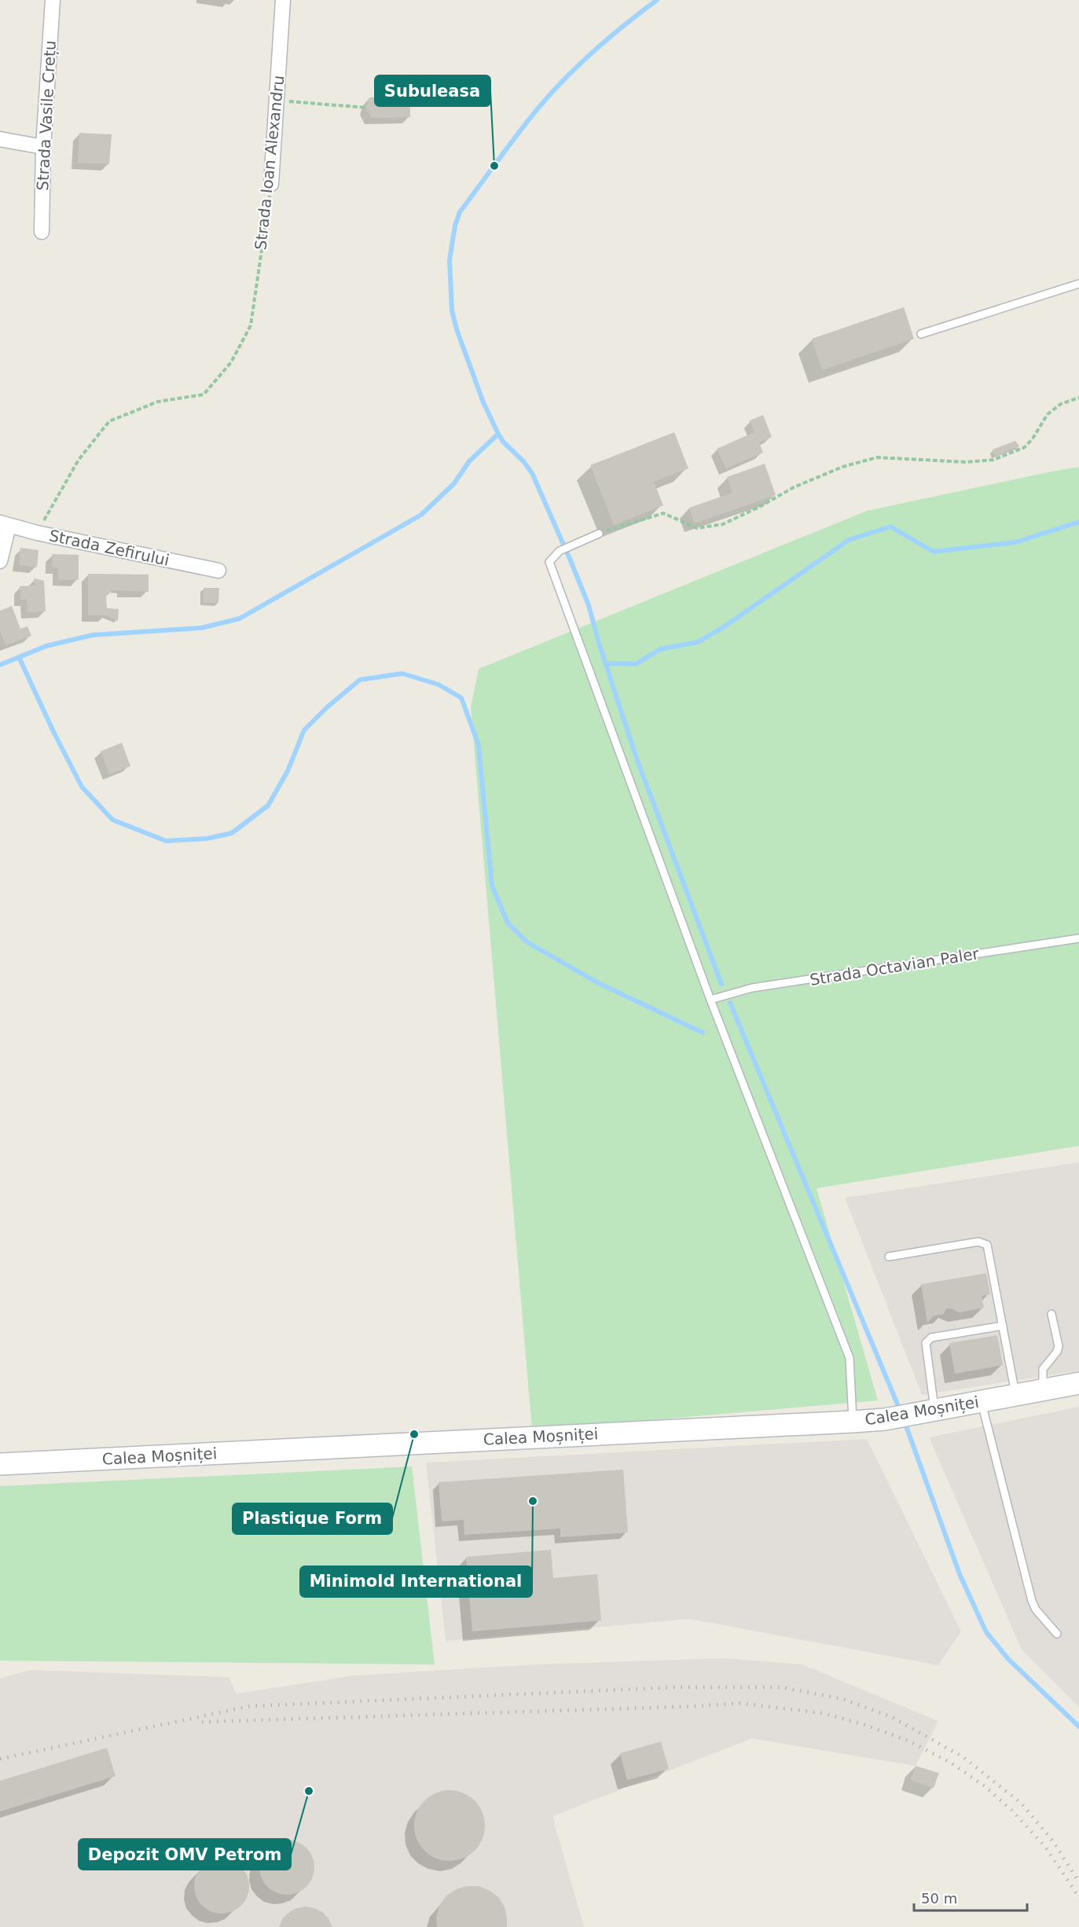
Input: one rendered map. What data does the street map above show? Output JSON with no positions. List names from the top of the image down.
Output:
{
  "streets": {
    "street": [
      "Strada Vasile Crețu",
      "Strada Ioan Alexandru",
      "Strada Zefirului",
      "Calea Moșniței"
    ],
    "lane": ["Strada Octavian Paler"]
  },
  "crossings": [
    ["Strada Ioan Alexandru", "Strada Zefirului"]
  ],
  "places": [
    "Subuleasa",
    "Plastique Form",
    "Minimold International",
    "Depozit OMV Petrom"
  ],
  "scale_bar": "50 m"
}
